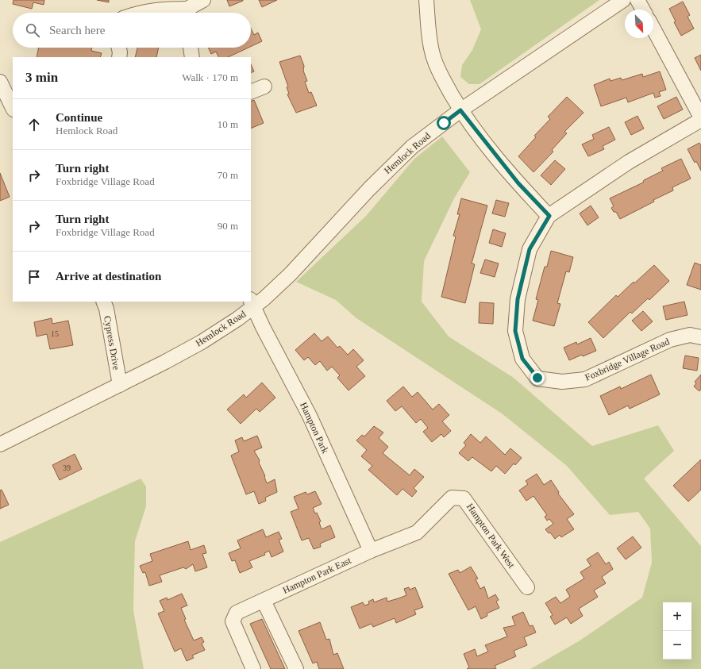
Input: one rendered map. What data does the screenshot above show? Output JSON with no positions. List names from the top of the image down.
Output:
{
  "streets": {
    "street": [
      "Hemlock Road",
      "Cypress Drive",
      "Foxbridge Village Road",
      "Hampton Park",
      "Hampton Park West",
      "Hampton Park East"
    ]
  },
  "crossings": [
    ["Hemlock Road", "Cypress Drive"],
    ["Hemlock Road", "Hampton Park"],
    ["Hampton Park", "Hampton Park West"],
    ["Hampton Park", "Hampton Park East"],
    ["Hampton Park West", "Hampton Park East"]
  ],
  "house_numbers": ["15", "39"],
  "north": "bottom right",
  "page": {
    "search": "Search here",
    "heading": ["3 min", "Walk · 170 m"],
    "list": [
      ["Continue", "Hemlock Road", "10 m"],
      ["Turn right", "Foxbridge Village Road", "70 m"],
      ["Turn right", "Foxbridge Village Road", "90 m"],
      "Arrive at destination"
    ],
    "map_buttons": ["+", "−"]
  }
}
